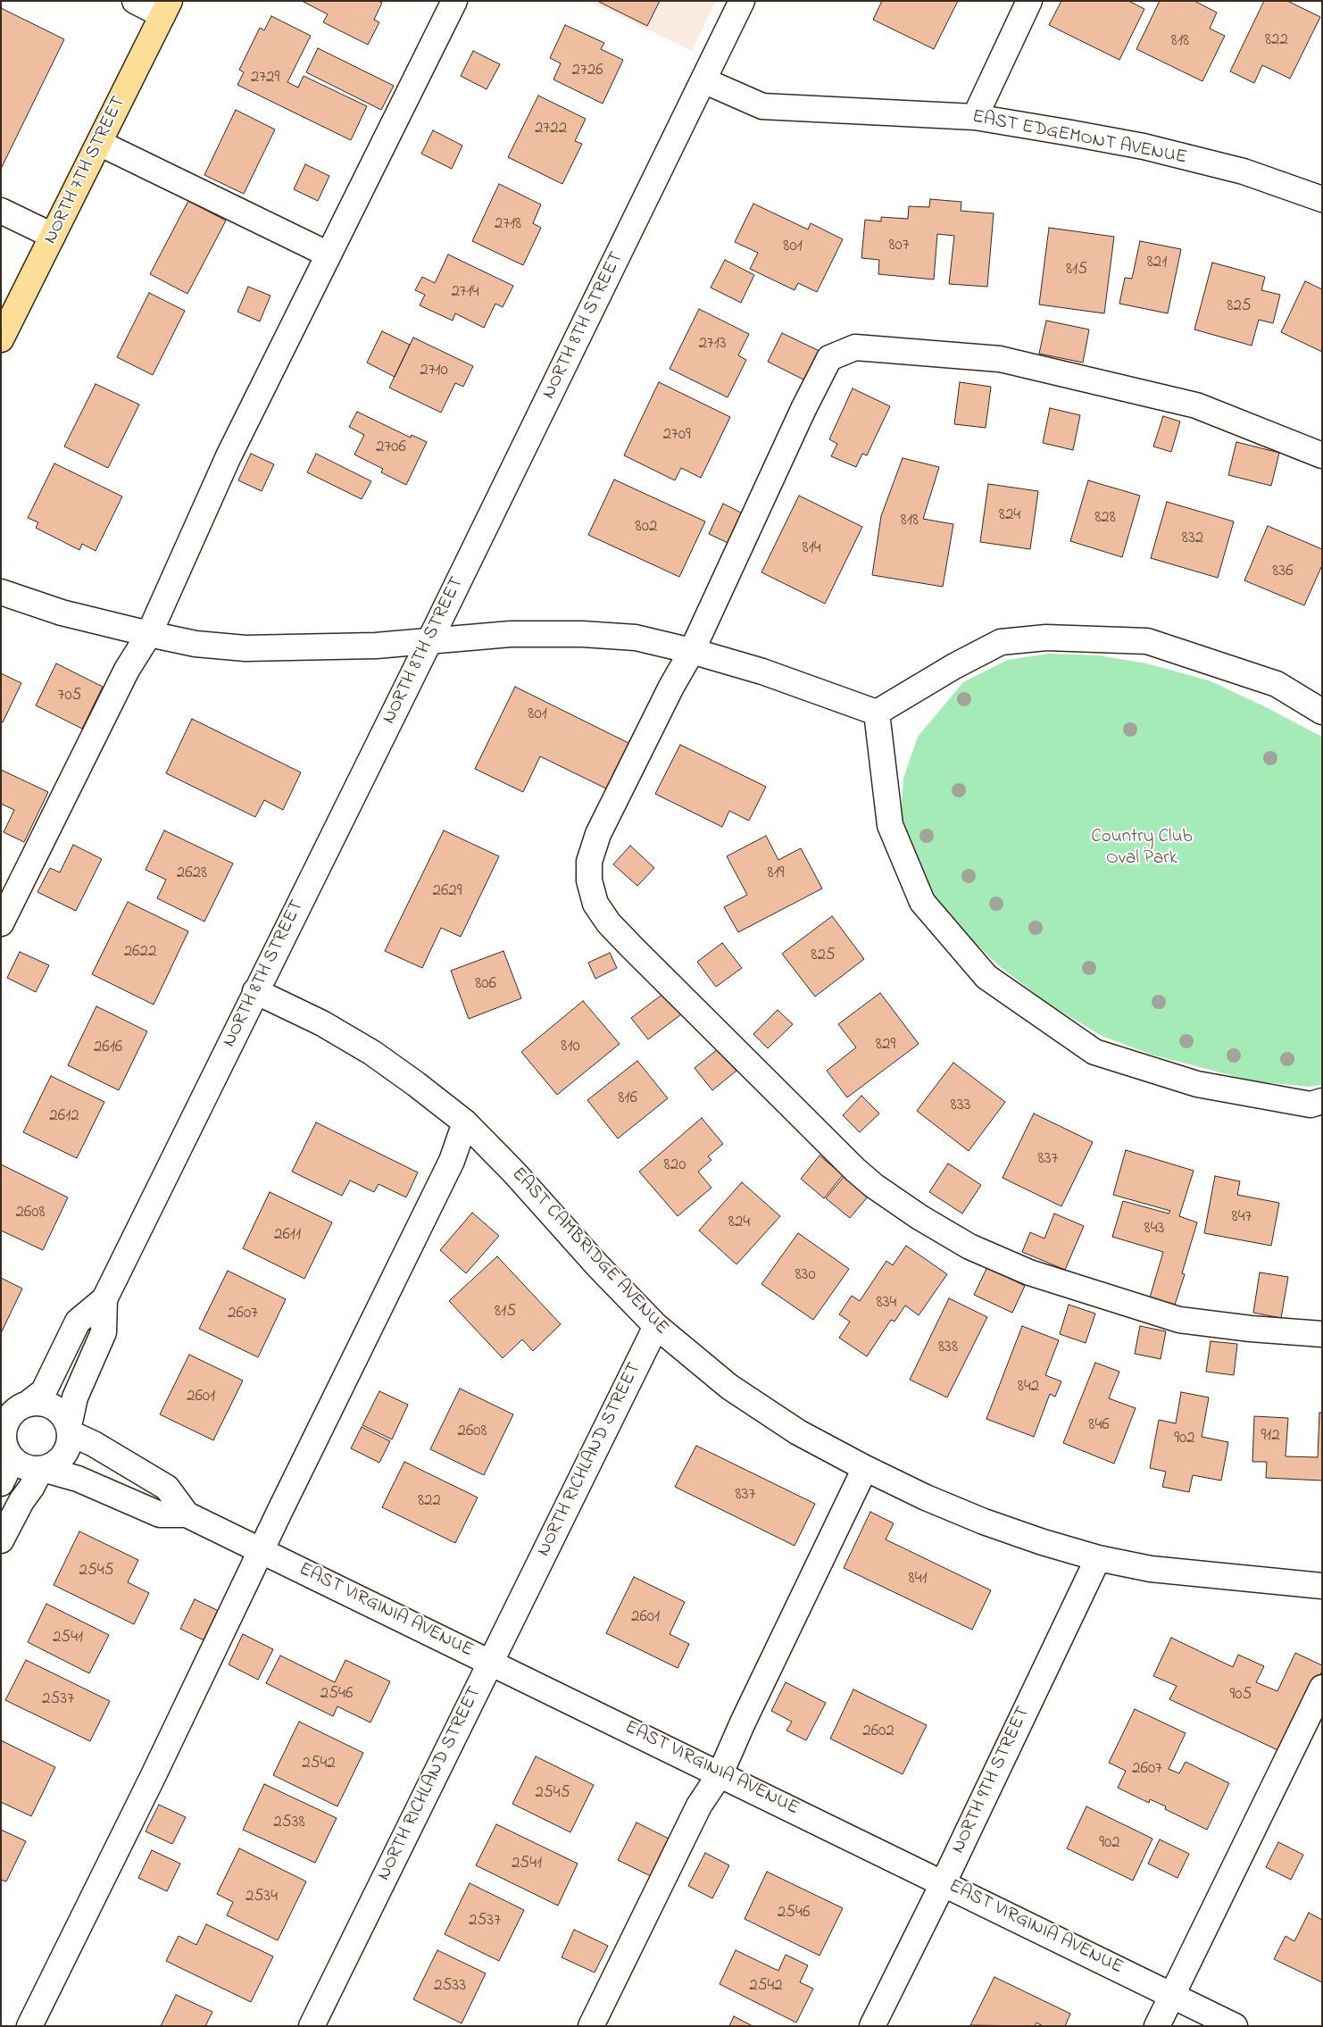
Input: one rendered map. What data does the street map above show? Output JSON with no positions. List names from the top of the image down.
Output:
{
  "streets": {
    "main road": ["NORTH 7TH STREET"],
    "street": [
      "EAST EDGEMONT AVENUE",
      "NORTH 8TH STREET",
      "EAST CAMBRIDGE AVENUE",
      "NORTH RICHLAND STREET",
      "EAST VIRGINIA AVENUE",
      "NORTH 9TH STREET"
    ]
  },
  "crossings": [
    ["EAST EDGEMONT AVENUE", "NORTH 8TH STREET"],
    ["NORTH 8TH STREET", "EAST CAMBRIDGE AVENUE"],
    ["NORTH 8TH STREET", "EAST VIRGINIA AVENUE"],
    ["EAST CAMBRIDGE AVENUE", "NORTH RICHLAND STREET"],
    ["EAST CAMBRIDGE AVENUE", "NORTH 9TH STREET"],
    ["NORTH RICHLAND STREET", "EAST VIRGINIA AVENUE"],
    ["EAST VIRGINIA AVENUE", "NORTH 9TH STREET"]
  ],
  "parks": ["Country Club Oval Park"],
  "house_numbers": [
    "822",
    "818",
    "2726",
    "2729",
    "2722",
    "2718",
    "807",
    "801",
    "821",
    "815",
    "2714",
    "825",
    "2713",
    "2710",
    "2709",
    "2706",
    "824",
    "828",
    "818",
    "802",
    "832",
    "814",
    "836",
    "705",
    "801",
    "2628",
    "819",
    "2629",
    "2622",
    "825",
    "806",
    "829",
    "810",
    "2616",
    "816",
    "833",
    "2612",
    "837",
    "820",
    "2608",
    "847",
    "824",
    "843",
    "2611",
    "830",
    "834",
    "815",
    "2607",
    "838",
    "842",
    "2601",
    "846",
    "2608",
    "912",
    "902",
    "837",
    "822",
    "2545",
    "841",
    "2601",
    "2541",
    "2546",
    "905",
    "2537",
    "2602",
    "2542",
    "2607",
    "2545",
    "2538",
    "902",
    "2541",
    "2534",
    "2546",
    "2537",
    "2533",
    "2542"
  ]
}
